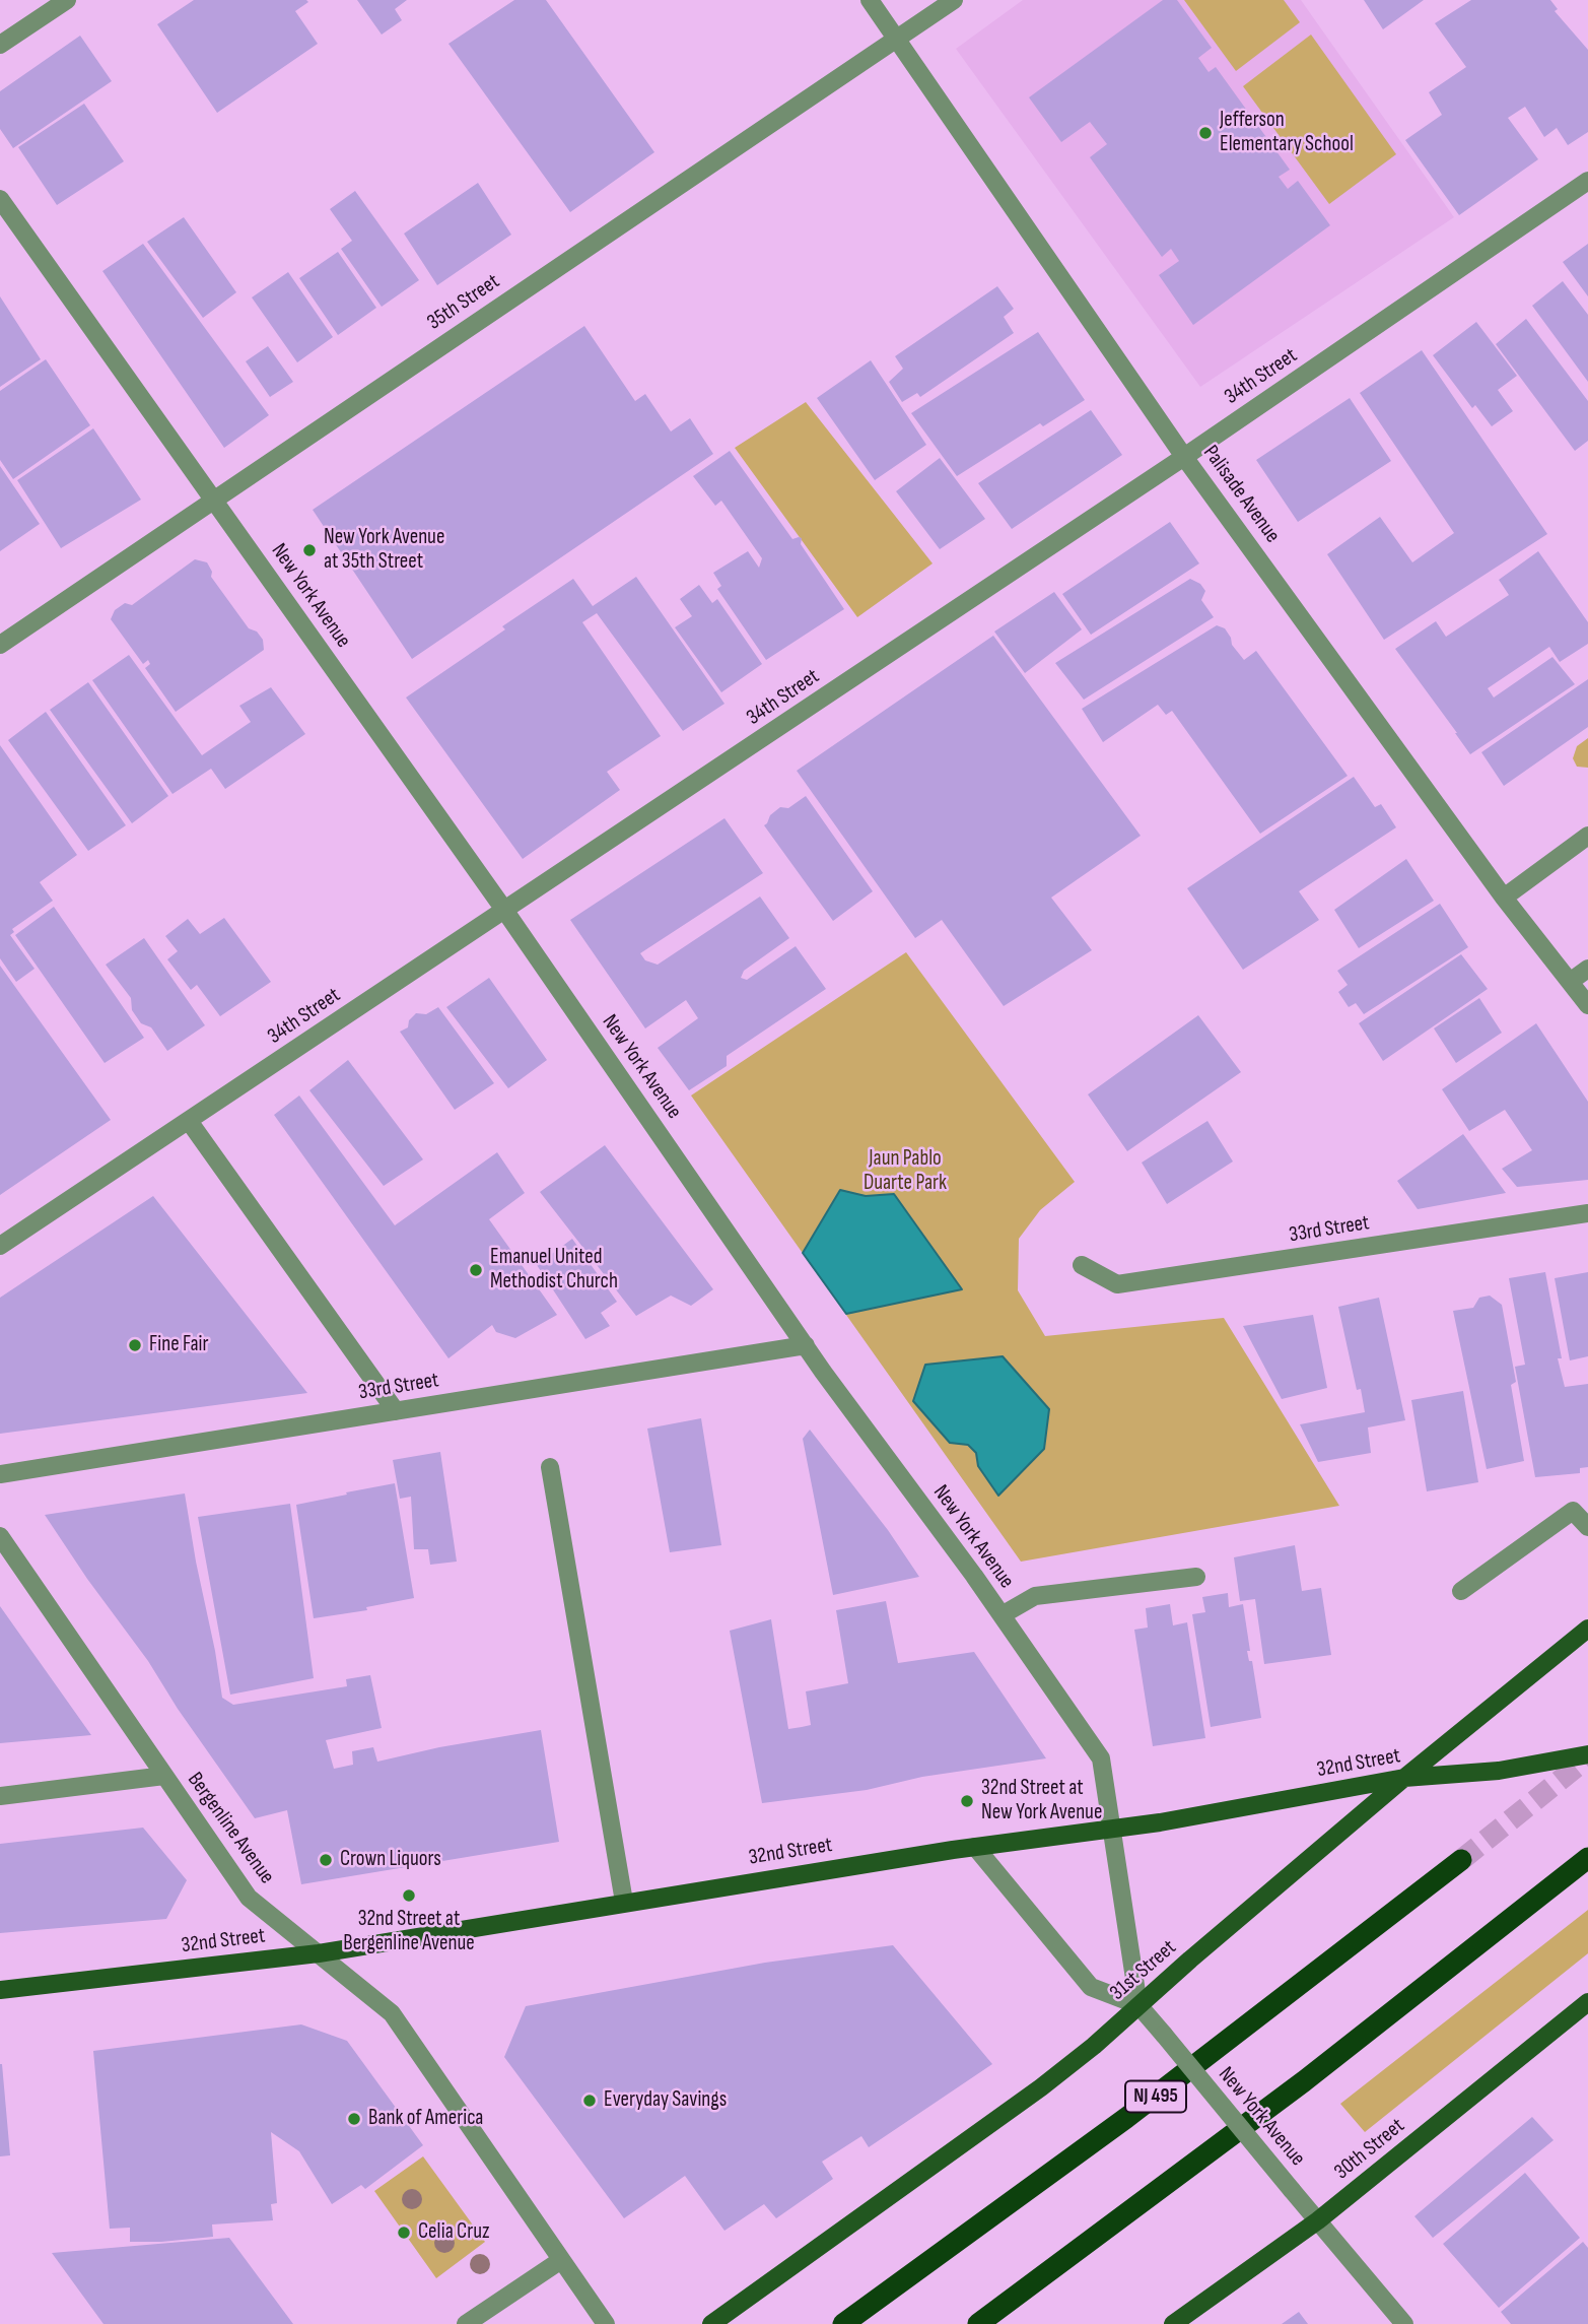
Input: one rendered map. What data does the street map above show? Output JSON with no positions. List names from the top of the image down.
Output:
{
  "streets": {
    "highway": ["NJ 495"],
    "main road": ["32nd Street", "31st Street", "30th Street"],
    "street": [
      "35th Street",
      "34th Street",
      "Palisade Avenue",
      "New York Avenue",
      "33rd Street",
      "Bergenline Avenue"
    ]
  },
  "crossings": [
    ["35th Street", "Palisade Avenue"],
    ["35th Street", "New York Avenue"],
    ["34th Street", "Palisade Avenue"],
    ["34th Street", "New York Avenue"],
    ["New York Avenue", "33rd Street"],
    ["New York Avenue", "32nd Street"],
    ["New York Avenue", "31st Street"],
    ["New York Avenue", "30th Street"],
    ["32nd Street", "Bergenline Avenue"],
    ["32nd Street", "31st Street"]
  ],
  "parks": ["Jaun Pablo Duarte Park"],
  "places": [
    "Jefferson Elementary School",
    "New York Avenue at 35th Street",
    "Emanuel United Methodist Church",
    "Fine Fair",
    "32nd Street at New York Avenue",
    "Crown Liquors",
    "32nd Street at Bergenline Avenue",
    "Everyday Savings",
    "Bank of America",
    "Celia Cruz"
  ]
}
